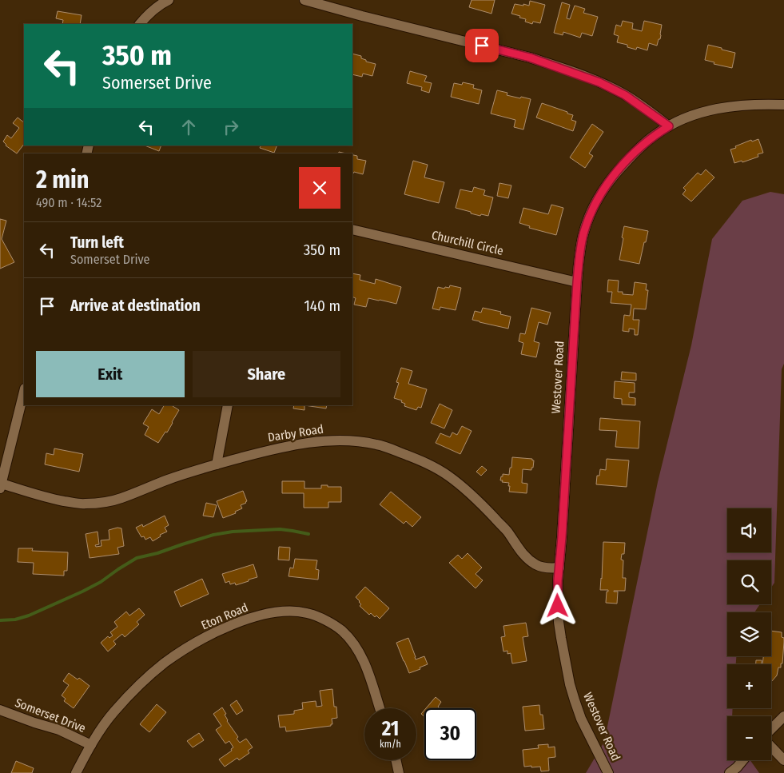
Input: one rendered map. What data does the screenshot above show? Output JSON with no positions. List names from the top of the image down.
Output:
{
  "streets": {
    "street": [
      "Churchill Circle",
      "Westover Road",
      "Darby Road",
      "Eton Road",
      "Somerset Drive"
    ]
  },
  "crossings": [
    ["Churchill Circle", "Westover Road"],
    ["Westover Road", "Darby Road"],
    ["Eton Road", "Somerset Drive"]
  ],
  "page": {
    "turn": ["350 m", "Somerset Drive"],
    "heading": ["2 min", "490 m · 14:52"],
    "list": [
      {
        "name": "Turn left",
        "note": "Somerset Drive",
        "value": "350 m"
      },
      {
        "name": "Arrive at destination",
        "value": "140 m"
      }
    ],
    "buttons": ["Exit", "Share"],
    "map_buttons": ["+", "−"],
    "speed": "21 km/h",
    "limit": "30"
  }
}
